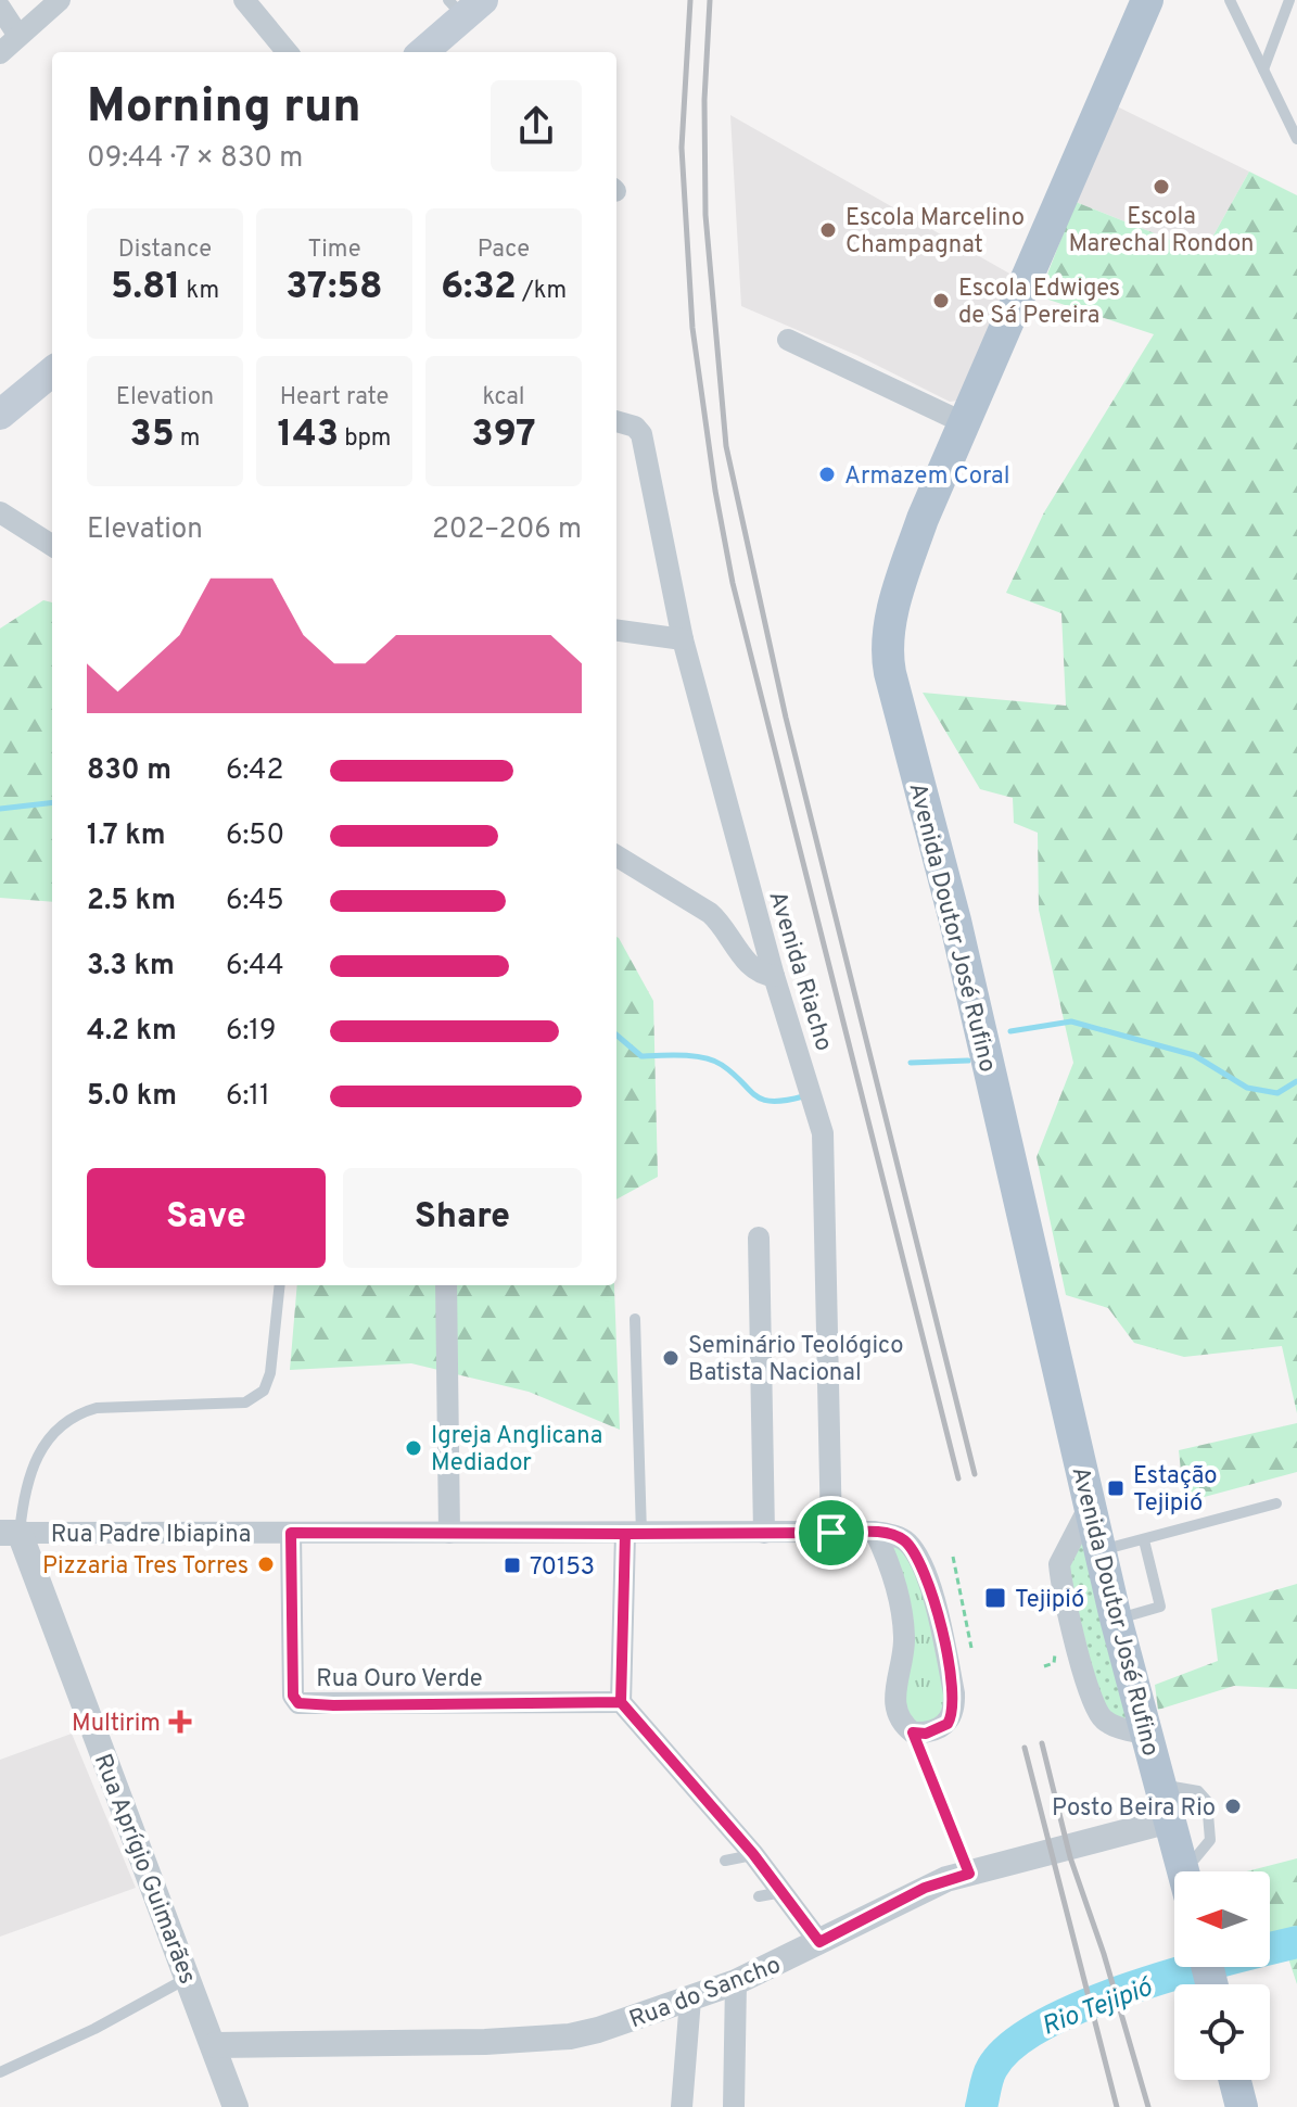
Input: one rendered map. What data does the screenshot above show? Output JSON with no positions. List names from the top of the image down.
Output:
{
  "streets": {
    "main road": ["Avenida Doutor José Rufino"],
    "street": [
      "Avenida Riacho",
      "Rua Padre Ibiapina",
      "Rua Ouro Verde",
      "Rua Aprígio Guimarães",
      "Rua do Sancho"
    ]
  },
  "crossings": [
    ["Avenida Doutor José Rufino", "Rua do Sancho"],
    ["Avenida Riacho", "Rua Padre Ibiapina"],
    ["Rua Padre Ibiapina", "Rua Ouro Verde"],
    ["Rua Padre Ibiapina", "Rua Aprígio Guimarães"],
    ["Rua Aprígio Guimarães", "Rua do Sancho"]
  ],
  "water": ["Rio Tejipió"],
  "places": {
    "other": [
      "Escola Marechal Rondon",
      "Escola Marcelino Champagnat",
      "Escola Edwiges de Sá Pereira",
      "Armazem Coral",
      "Seminário Teológico Batista Nacional",
      "Igreja Anglicana Mediador",
      "Pizzaria Tres Torres",
      "Posto Beira Rio"
    ],
    "transit": ["Estação Tejipió", "70153", "Tejipió"],
    "health": ["Multirim"]
  },
  "north": "left",
  "page": {
    "heading": ["Morning run", "09:44 · 7 × 830 m"],
    "stats": [
      ["Distance", "5.81 km"],
      ["Time", "37:58"],
      ["Pace", "6:32 /km"],
      ["Elevation", "35 m"],
      ["Heart rate", "143 bpm"],
      ["kcal", "397"]
    ],
    "chart": ["Elevation", "202–206 m"],
    "list": [
      {
        "name": "830 m",
        "note": "6:42"
      },
      {
        "name": "1.7 km",
        "note": "6:50"
      },
      {
        "name": "2.5 km",
        "note": "6:45"
      },
      {
        "name": "3.3 km",
        "note": "6:44"
      },
      {
        "name": "4.2 km",
        "note": "6:19"
      },
      {
        "name": "5.0 km",
        "note": "6:11"
      }
    ],
    "buttons": ["Save", "Share"]
  }
}
